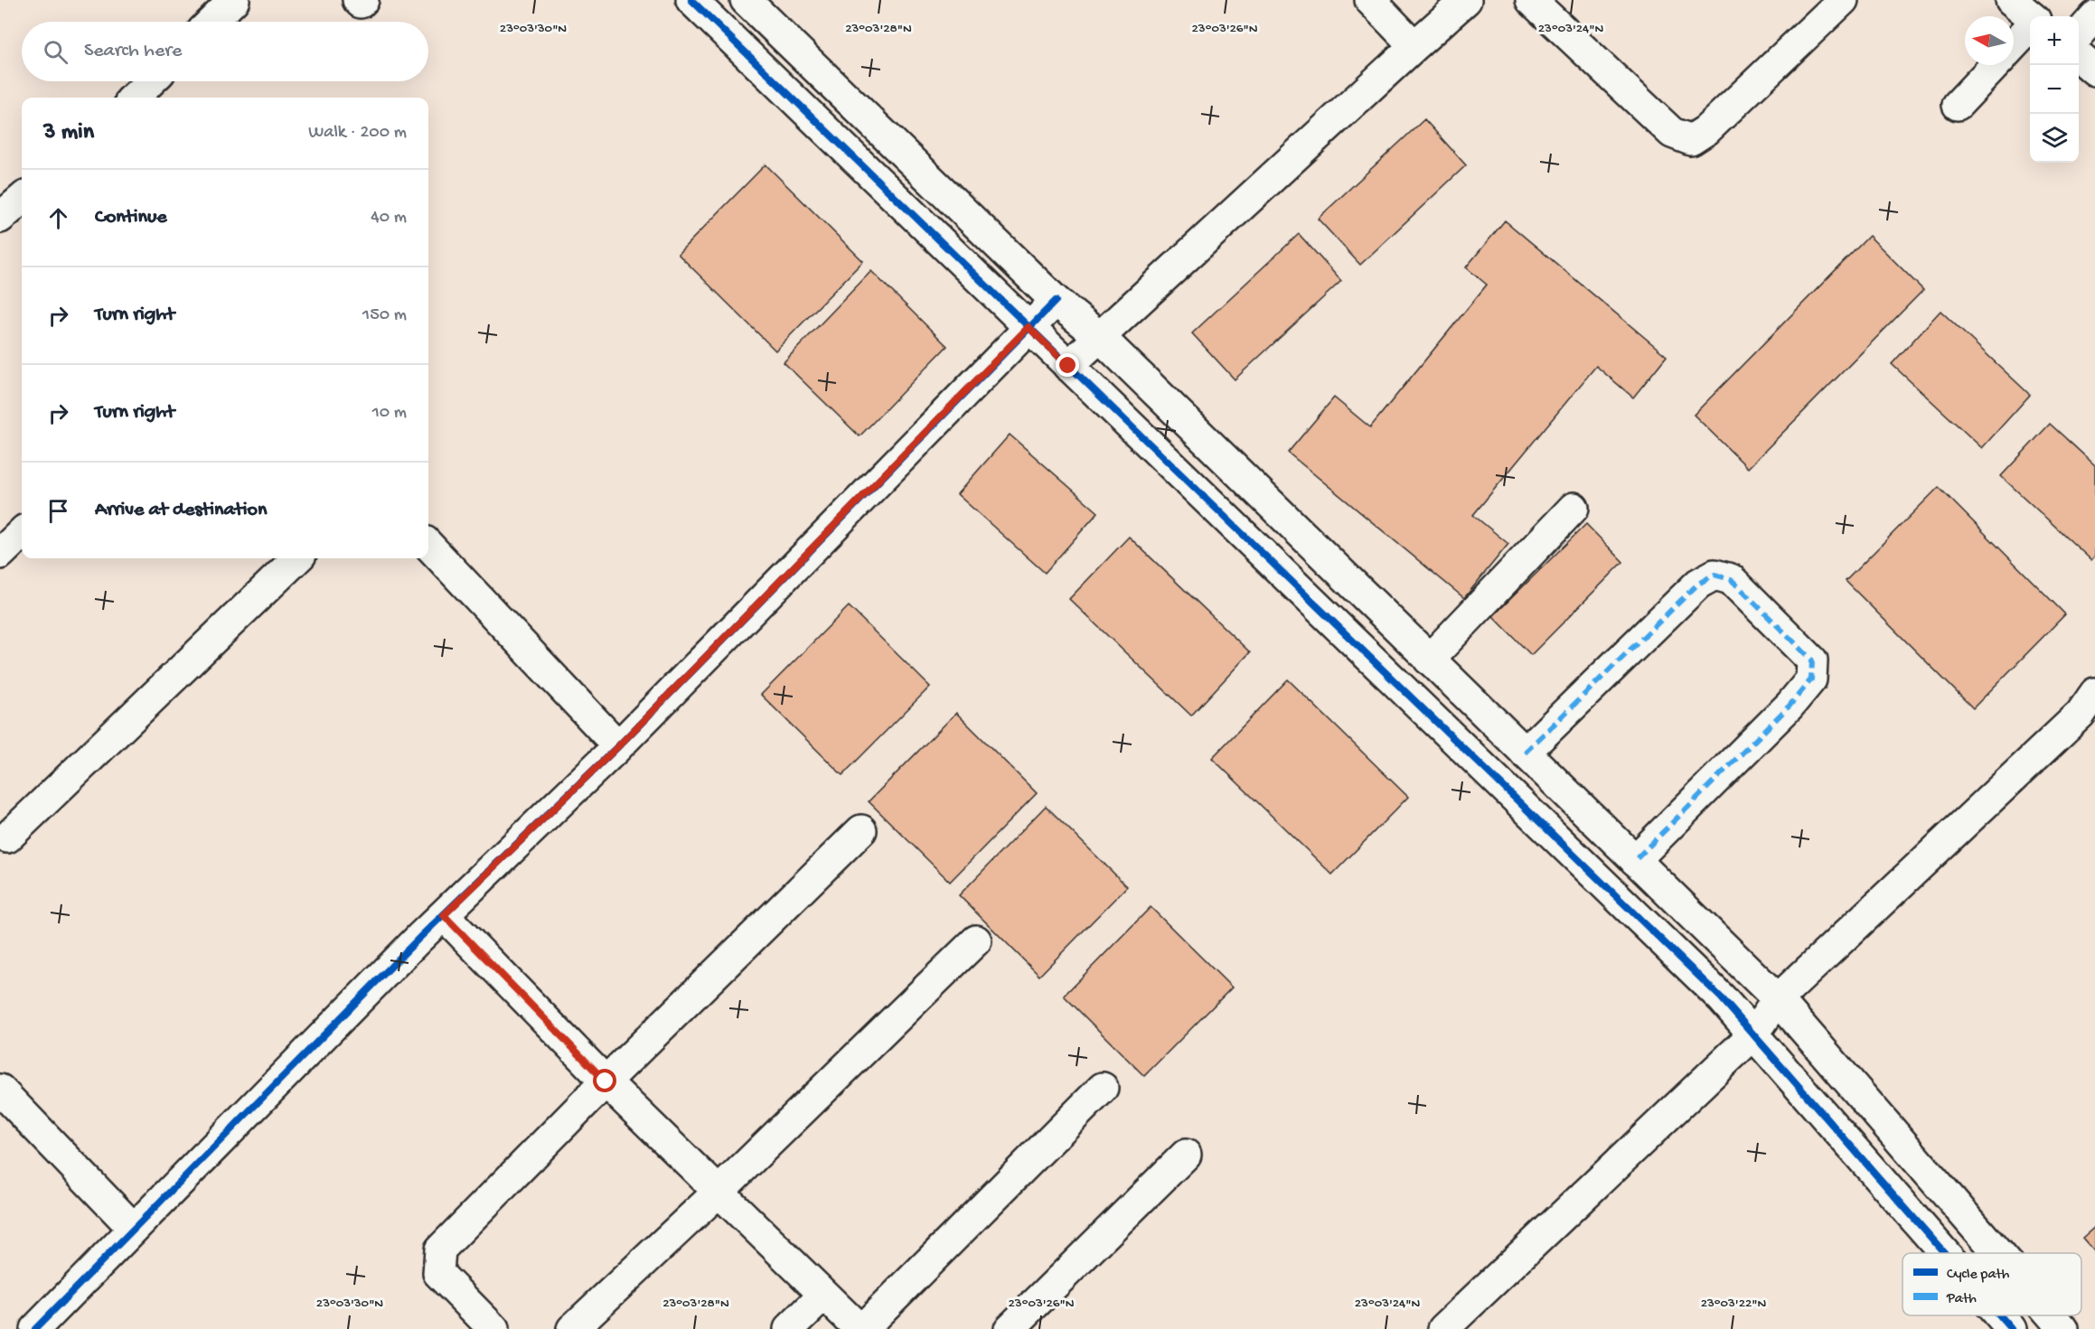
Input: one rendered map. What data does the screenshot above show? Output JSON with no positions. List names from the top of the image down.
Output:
{
  "legend": ["Cycle path", "Path"],
  "north": "left",
  "page": {
    "map_buttons": ["+", "−"],
    "search": "Search here",
    "heading": ["3 min", "Walk · 200 m"],
    "list": [
      ["Continue", "40 m"],
      ["Turn right", "150 m"],
      ["Turn right", "10 m"],
      "Arrive at destination"
    ]
  },
  "coordinates": [
    "23°03'30\"N",
    "23°03'28\"N",
    "23°03'26\"N",
    "23°03'24\"N",
    "23°03'22\"N"
  ]
}
